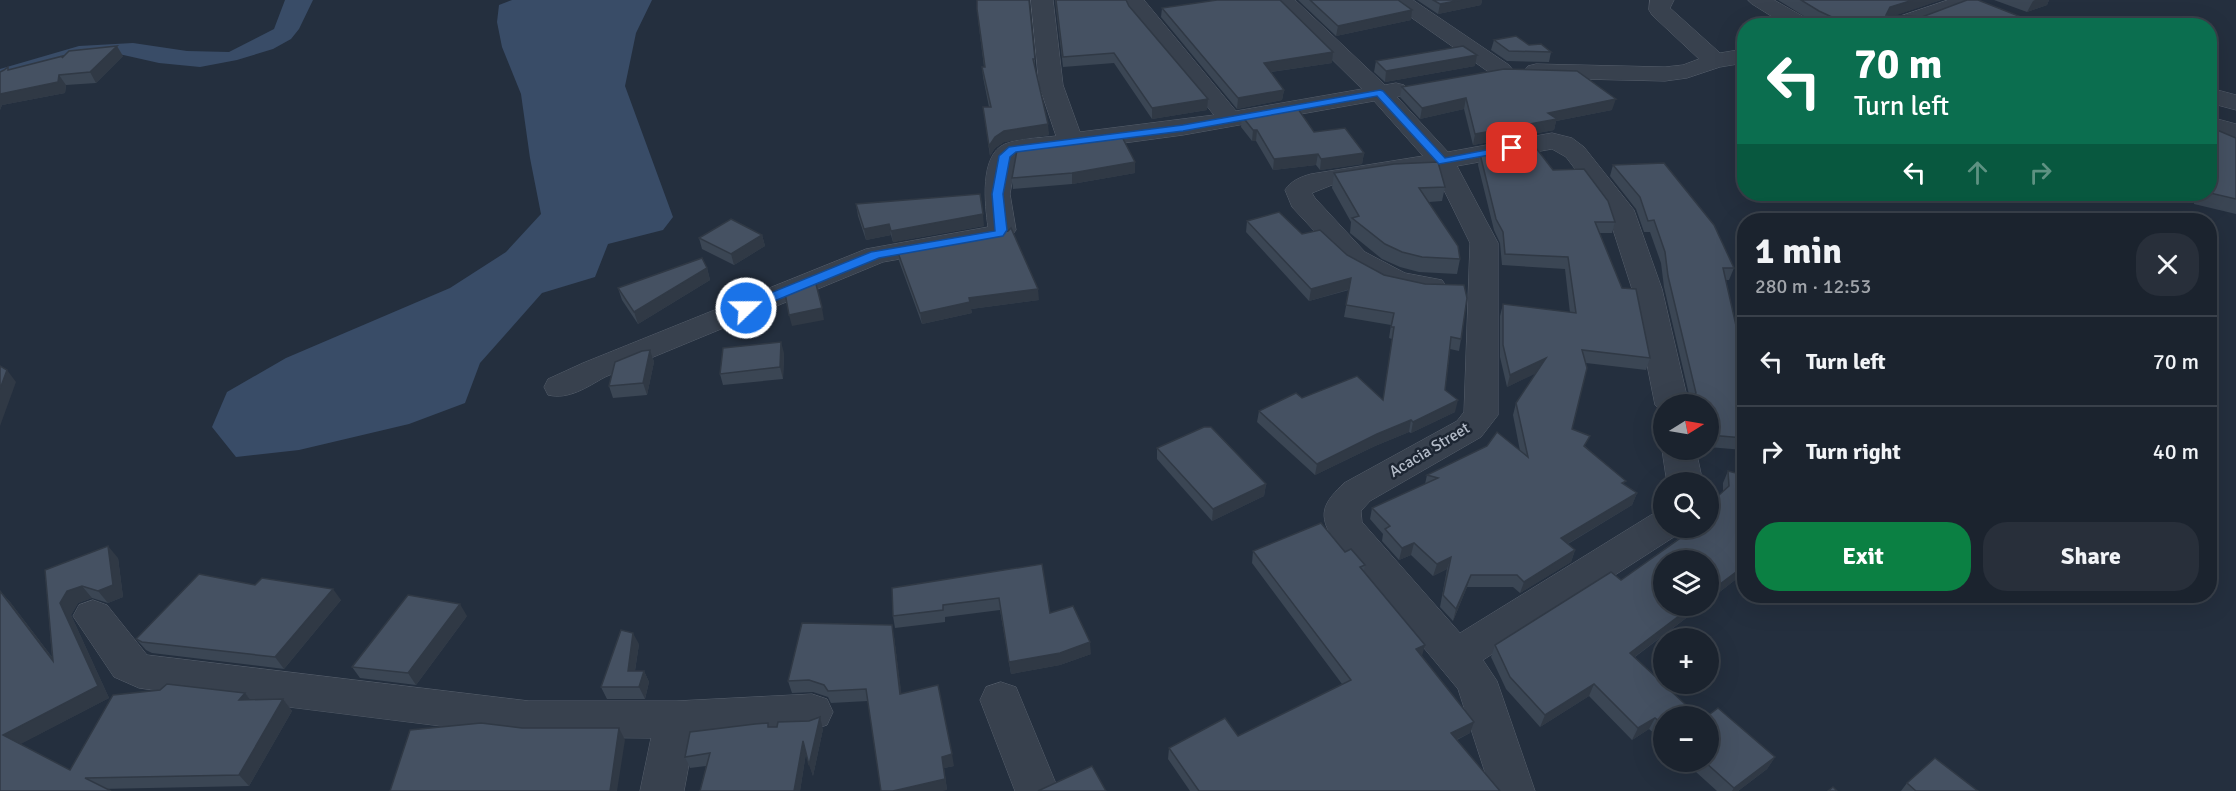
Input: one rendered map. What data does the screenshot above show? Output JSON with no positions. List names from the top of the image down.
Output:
{
  "streets": {
    "street": ["Acacia Street"]
  },
  "north": "right",
  "page": {
    "turn": ["70 m", "Turn left"],
    "heading": ["1 min", "280 m · 12:53"],
    "list": [
      {
        "name": "Turn left",
        "value": "70 m"
      },
      {
        "name": "Turn right",
        "value": "40 m"
      }
    ],
    "map_buttons": ["+", "−"],
    "buttons": ["Exit", "Share"]
  }
}
